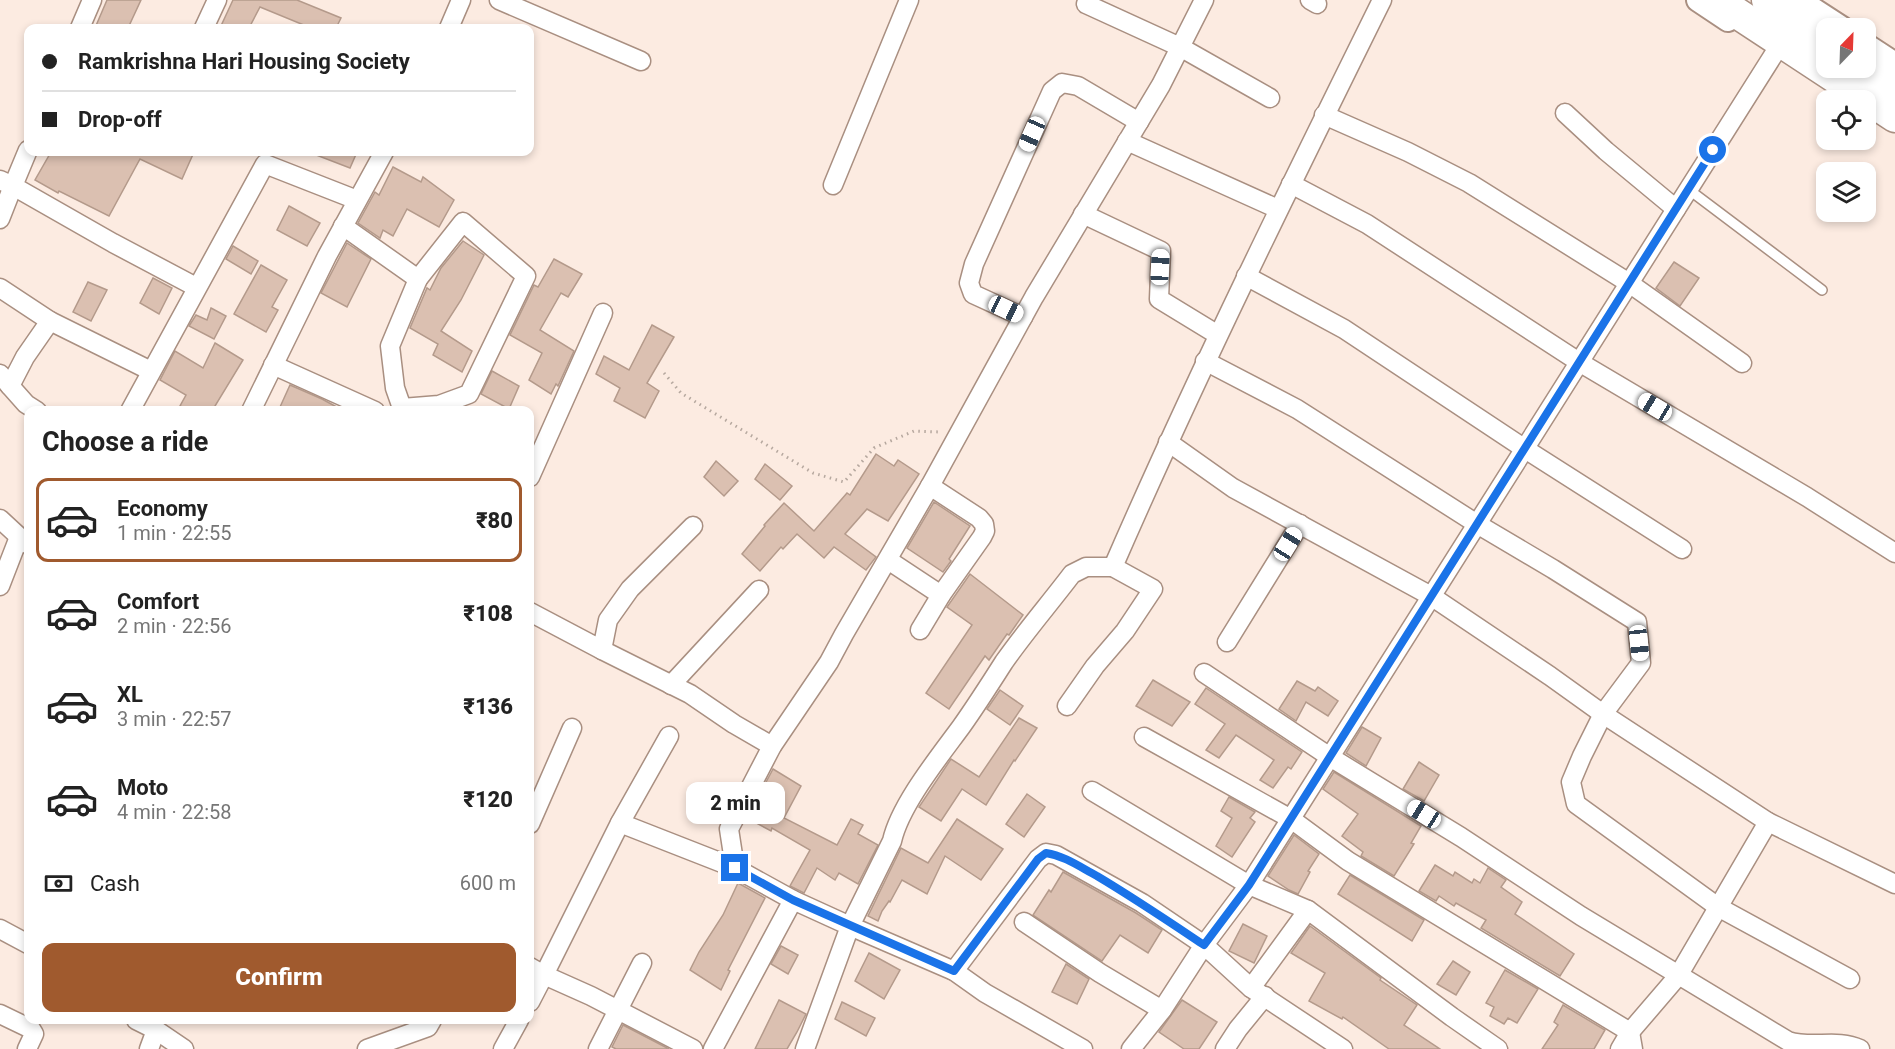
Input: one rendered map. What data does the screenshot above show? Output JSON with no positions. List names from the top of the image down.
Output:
{
  "north": "top right",
  "page": {
    "banner": ["Ramkrishna Hari Housing Society", "Drop-off"],
    "heading": "Choose a ride",
    "list": [
      {
        "name": "Economy",
        "note": "1 min · 22:55",
        "value": "₹80"
      },
      {
        "name": "Comfort",
        "note": "2 min · 22:56",
        "value": "₹108"
      },
      {
        "name": "XL",
        "note": "3 min · 22:57",
        "value": "₹136"
      },
      {
        "name": "Moto",
        "note": "4 min · 22:58",
        "value": "₹120"
      }
    ],
    "bubble": "2 min",
    "pay": ["Cash", "600 m"],
    "buttons": "Confirm"
  }
}
